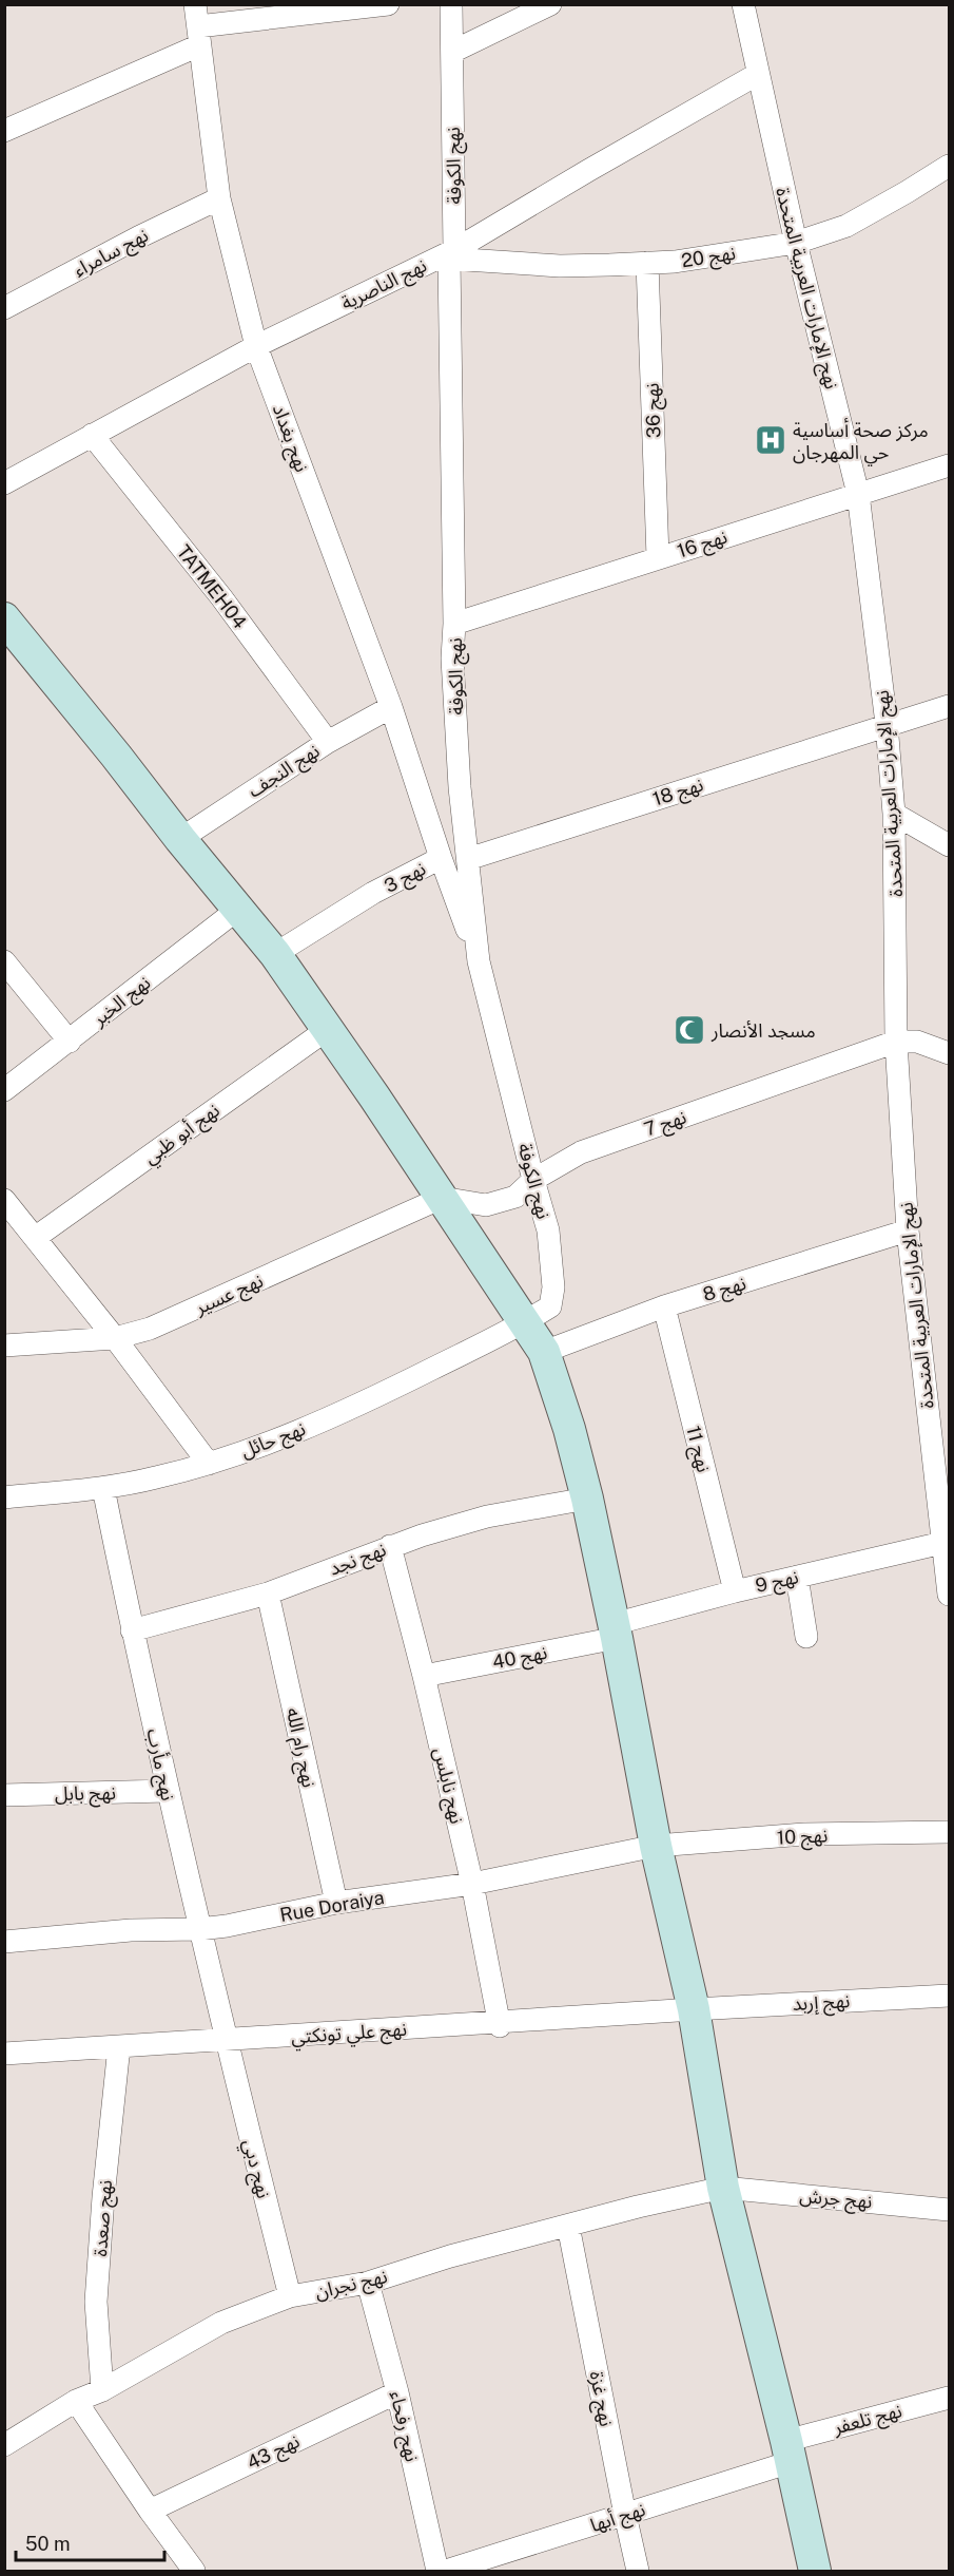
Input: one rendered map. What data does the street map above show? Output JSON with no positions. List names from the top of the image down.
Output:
{
  "streets": {
    "street": [
      "نهج الكوفة",
      "نهج سامراء",
      "نهج 20",
      "نهج الناصرية",
      "نهج الإمارات العربية المتحدة",
      "نهج 36",
      "نهج بغداد",
      "نهج 16",
      "TATMEH04",
      "نهج النجف",
      "نهج 18",
      "نهج 3",
      "نهج الخبر",
      "نهج 7",
      "نهج أبو ظبي",
      "نهج 8",
      "نهج عسير",
      "نهج حائل",
      "نهج 11",
      "نهج نجد",
      "نهج 9",
      "نهج 40",
      "نهج رام الله",
      "نهج مأرب",
      "نهج نابلس",
      "نهج بابل",
      "نهج 10",
      "Rue Doraiya",
      "نهج إربد",
      "نهج علي تونكتي",
      "نهج دبي",
      "نهج جرش",
      "نهج صعدة",
      "نهج نجران",
      "نهج غزة",
      "نهج تلعفر",
      "نهج رفحاء",
      "نهج 43",
      "نهج أبها"
    ]
  },
  "crossings": [
    ["نهج الكوفة", "نهج 20"],
    ["نهج الكوفة", "نهج الناصرية"],
    ["نهج الكوفة", "نهج 16"],
    ["نهج الكوفة", "نهج 18"],
    ["نهج الكوفة", "نهج 3"],
    ["نهج الكوفة", "نهج 7"],
    ["نهج الكوفة", "نهج حائل"],
    ["نهج سامراء", "نهج بغداد"],
    ["نهج 20", "نهج الناصرية"],
    ["نهج 20", "نهج الإمارات العربية المتحدة"],
    ["نهج 20", "نهج 36"],
    ["نهج الناصرية", "نهج الإمارات العربية المتحدة"],
    ["نهج الناصرية", "نهج بغداد"],
    ["نهج الناصرية", "TATMEH04"],
    ["نهج الإمارات العربية المتحدة", "نهج 16"],
    ["نهج الإمارات العربية المتحدة", "نهج 18"],
    ["نهج الإمارات العربية المتحدة", "نهج 7"],
    ["نهج الإمارات العربية المتحدة", "نهج 8"],
    ["نهج الإمارات العربية المتحدة", "نهج 9"],
    ["نهج 36", "نهج 16"],
    ["نهج بغداد", "نهج النجف"],
    ["نهج بغداد", "نهج 3"],
    ["TATMEH04", "نهج النجف"],
    ["نهج 7", "نهج عسير"],
    ["نهج 8", "نهج 11"],
    ["نهج حائل", "نهج مأرب"],
    ["نهج 11", "نهج 9"],
    ["نهج نجد", "نهج رام الله"],
    ["نهج نجد", "نهج مأرب"],
    ["نهج نجد", "نهج نابلس"],
    ["نهج 9", "نهج 40"],
    ["نهج 40", "نهج نابلس"],
    ["نهج رام الله", "Rue Doraiya"],
    ["نهج مأرب", "نهج بابل"],
    ["نهج مأرب", "Rue Doraiya"],
    ["نهج مأرب", "نهج علي تونكتي"],
    ["نهج مأرب", "نهج دبي"],
    ["نهج نابلس", "Rue Doraiya"],
    ["نهج نابلس", "نهج علي تونكتي"],
    ["نهج 10", "Rue Doraiya"],
    ["نهج إربد", "نهج علي تونكتي"],
    ["نهج علي تونكتي", "نهج دبي"],
    ["نهج علي تونكتي", "نهج صعدة"],
    ["نهج دبي", "نهج نجران"],
    ["نهج جرش", "نهج نجران"],
    ["نهج صعدة", "نهج نجران"],
    ["نهج نجران", "نهج غزة"],
    ["نهج نجران", "نهج رفحاء"],
    ["نهج غزة", "نهج أبها"],
    ["نهج تلعفر", "نهج أبها"],
    ["نهج رفحاء", "نهج 43"]
  ],
  "places": {
    "hospital": ["مركز صحة أساسية حي المهرجان"],
    "mosque": ["مسجد الأنصار"]
  },
  "scale_bar": "50 m"
}
